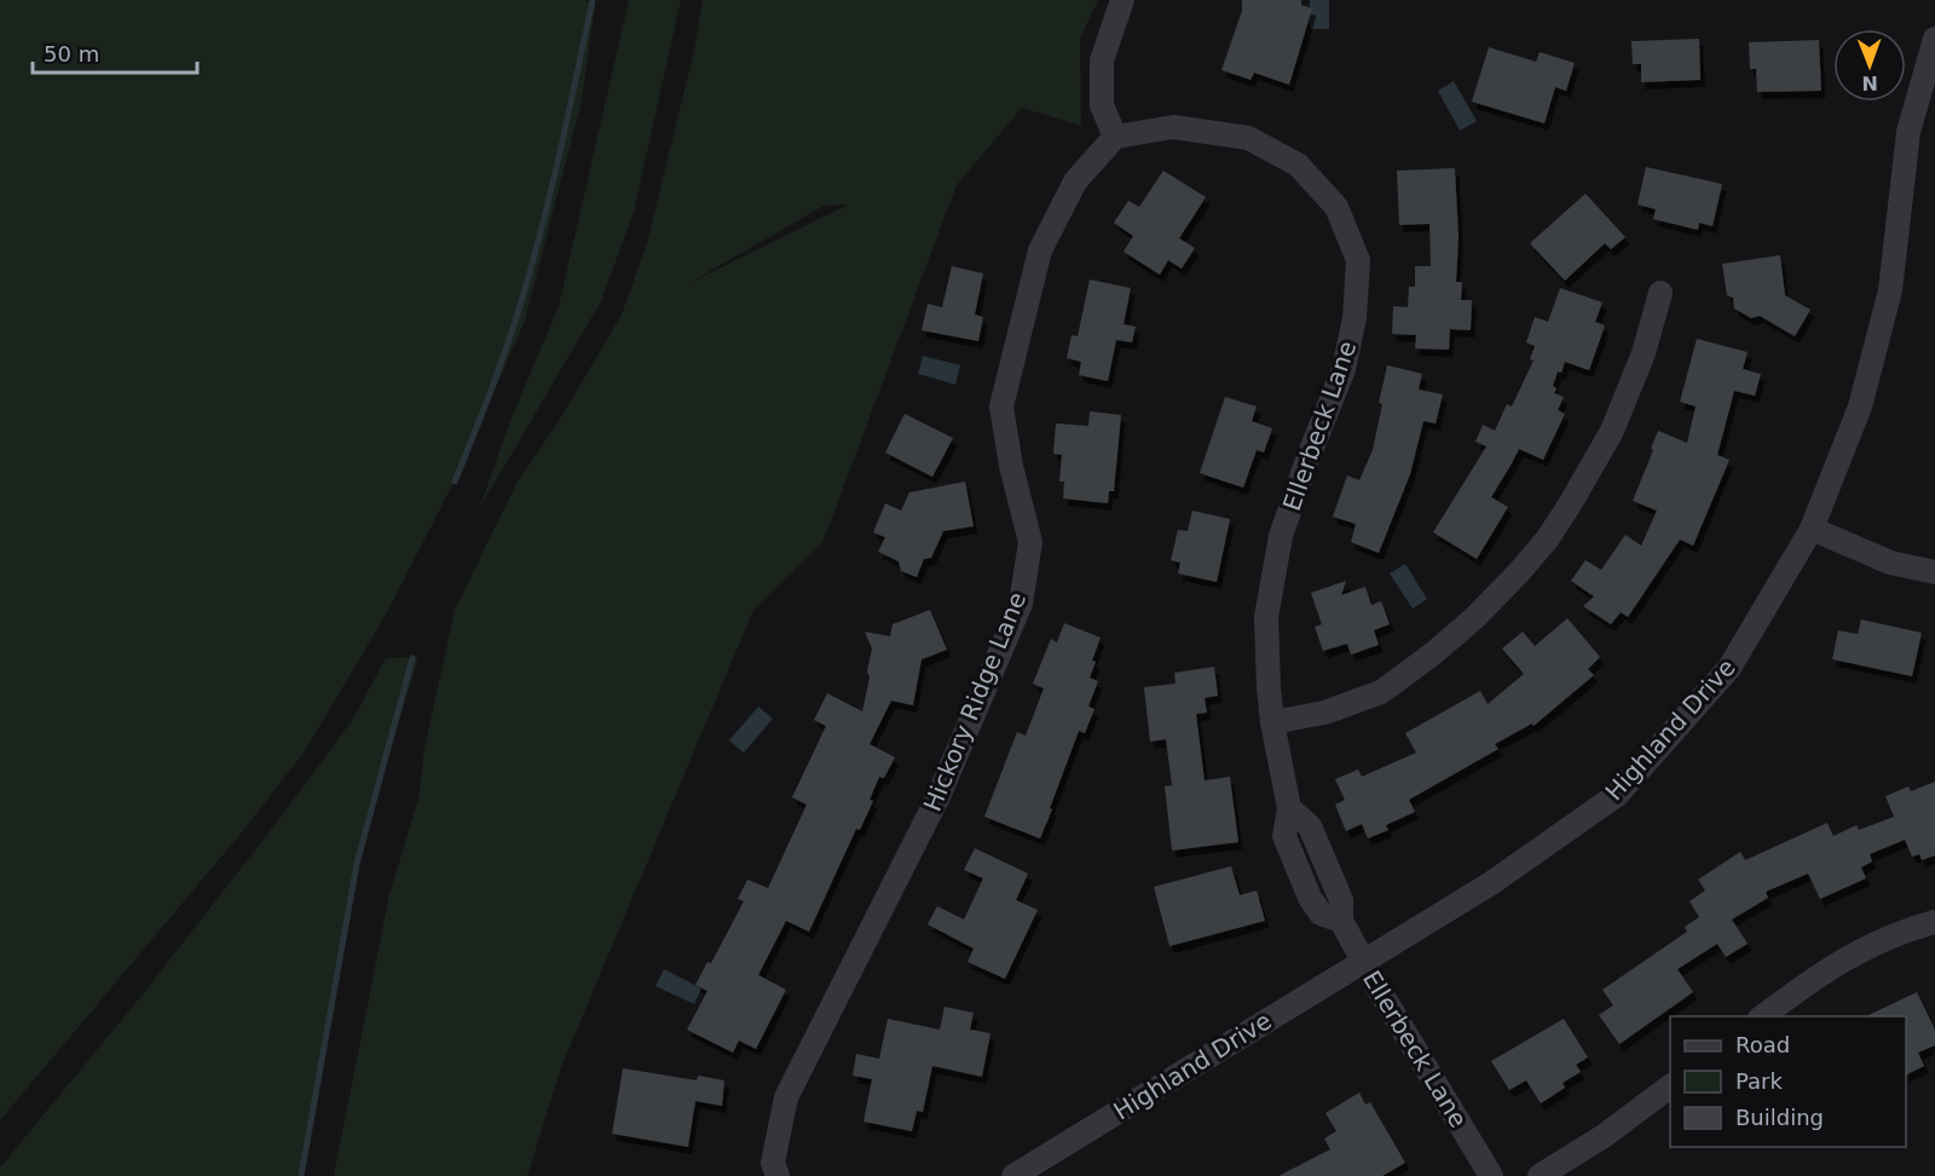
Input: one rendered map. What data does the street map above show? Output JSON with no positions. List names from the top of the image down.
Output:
{
  "streets": {
    "street": ["Ellerbeck Lane", "Hickory Ridge Lane", "Highland Drive"]
  },
  "crossings": [
    ["Ellerbeck Lane", "Hickory Ridge Lane"],
    ["Ellerbeck Lane", "Highland Drive"]
  ],
  "legend": ["Road", "Park", "Building"],
  "scale_bar": "50 m",
  "north": "bottom"
}
